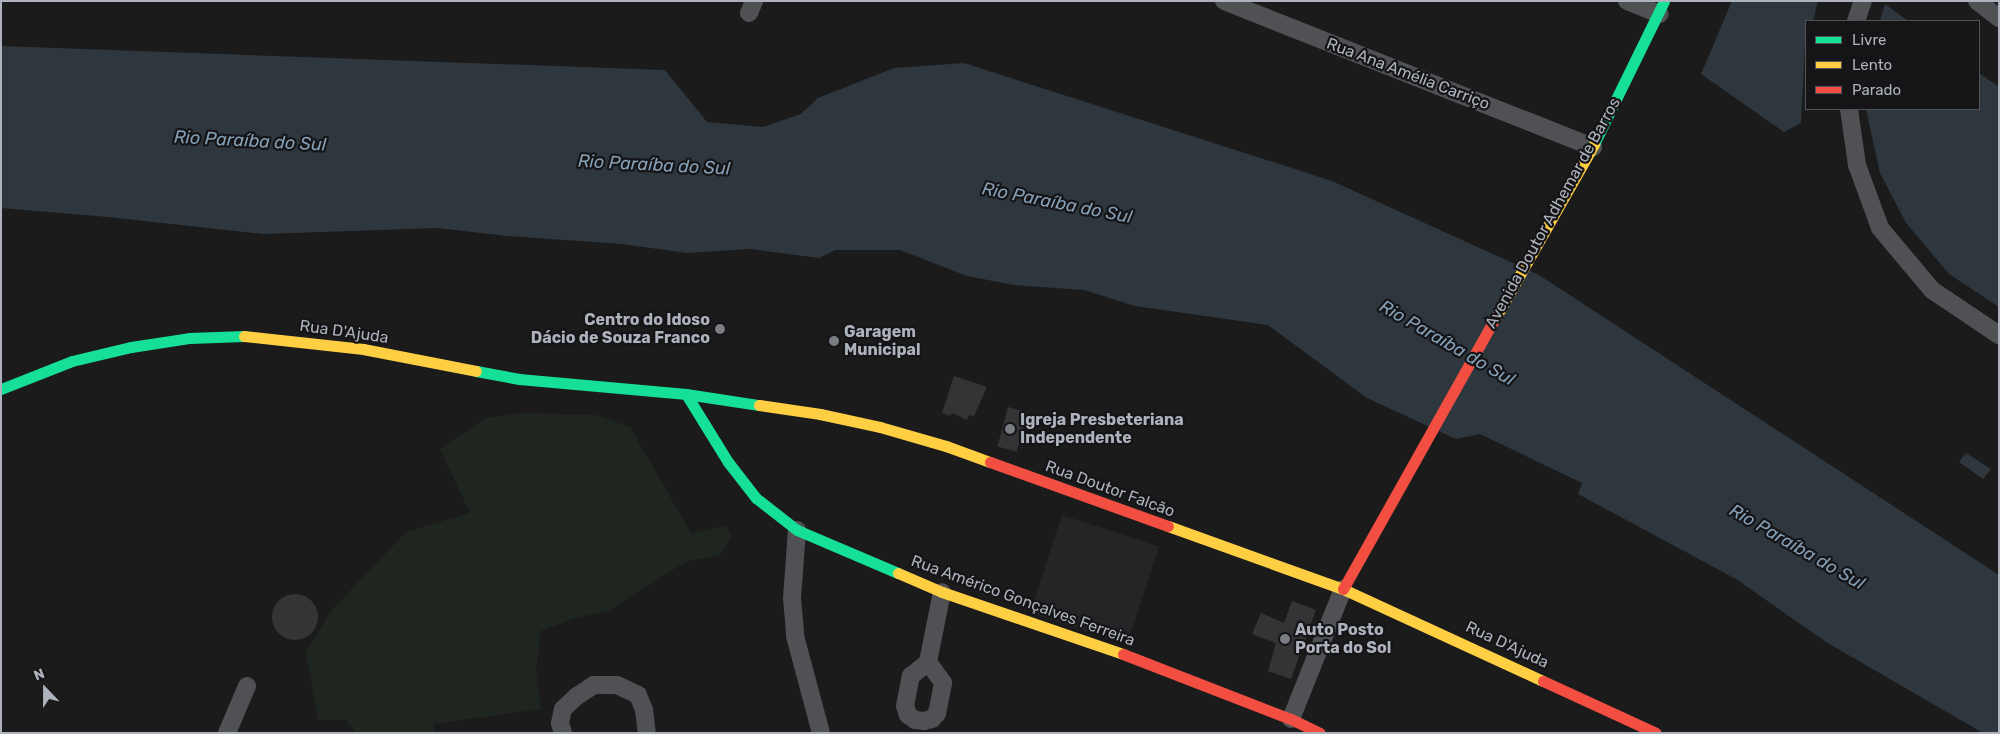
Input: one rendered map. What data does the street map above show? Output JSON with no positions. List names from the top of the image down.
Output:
{
  "streets": {
    "main road": [
      "Avenida Doutor Adhemar de Barros",
      "Rua D'Ajuda",
      "Rua Doutor Falcão",
      "Rua Américo Gonçalves Ferreira"
    ],
    "street": ["Rua Ana Amélia Carriço"]
  },
  "crossings": [
    ["Rua Ana Amélia Carriço", "Avenida Doutor Adhemar de Barros"],
    ["Avenida Doutor Adhemar de Barros", "Rua D'Ajuda"],
    ["Avenida Doutor Adhemar de Barros", "Rua Doutor Falcão"],
    ["Avenida Doutor Adhemar de Barros", "Rua Américo Gonçalves Ferreira"],
    ["Rua D'Ajuda", "Rua Doutor Falcão"],
    ["Rua D'Ajuda", "Rua Américo Gonçalves Ferreira"],
    ["Rua Doutor Falcão", "Rua Américo Gonçalves Ferreira"]
  ],
  "water": ["Rio Paraíba do Sul"],
  "places": [
    "Centro do Idoso Dácio de Souza Franco",
    "Garagem Municipal",
    "Igreja Presbeteriana Independente",
    "Auto Posto Porta do Sol"
  ],
  "legend": ["Livre", "Lento", "Parado"],
  "north": "top"
}
